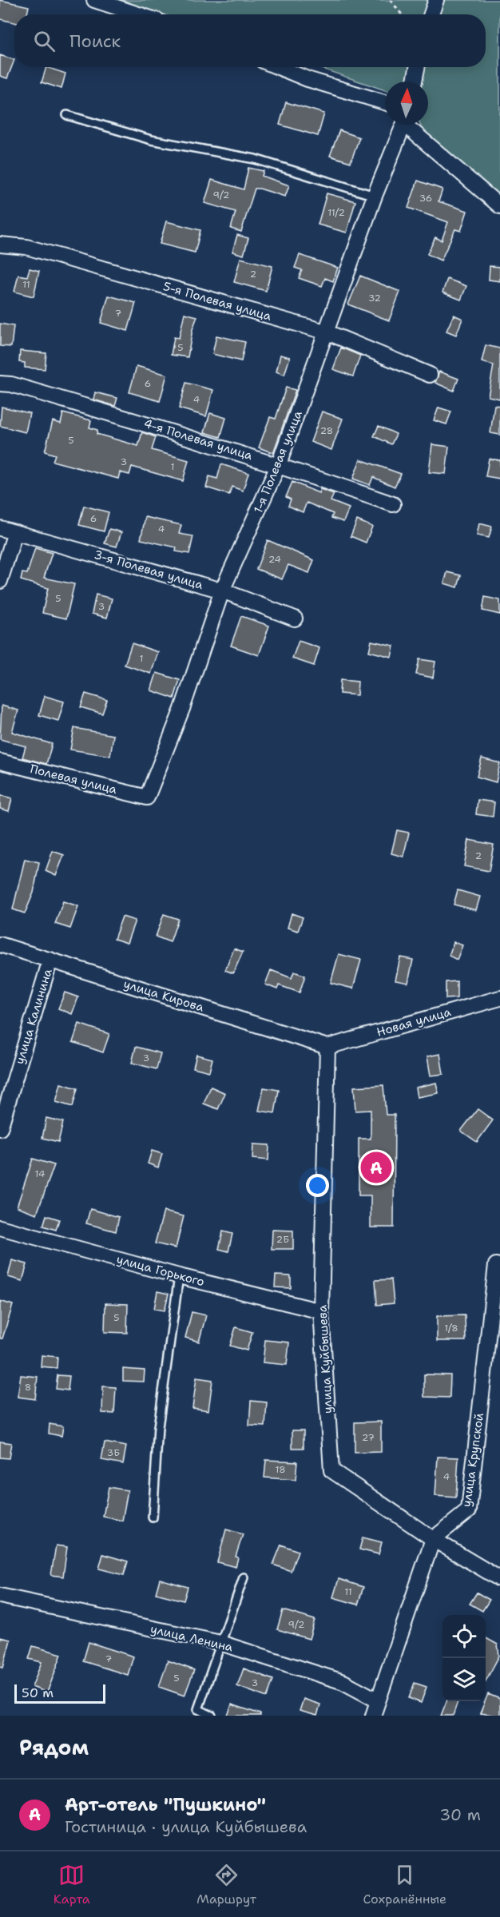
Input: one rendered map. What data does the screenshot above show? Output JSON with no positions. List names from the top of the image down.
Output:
{
  "streets": {
    "street": [
      "5-я Полевая улица",
      "4-я Полевая улица",
      "1-я Полевая улица",
      "3-я Полевая улица",
      "Полевая улица",
      "улица Кирова",
      "улица Калинина",
      "Новая улица",
      "улица Горького",
      "улица Куйбышева",
      "улица Крупской",
      "улица Ленина"
    ]
  },
  "crossings": [
    ["5-я Полевая улица", "1-я Полевая улица"],
    ["4-я Полевая улица", "1-я Полевая улица"],
    ["1-я Полевая улица", "3-я Полевая улица"],
    ["1-я Полевая улица", "Полевая улица"],
    ["улица Кирова", "улица Калинина"],
    ["улица Кирова", "Новая улица"],
    ["улица Кирова", "улица Куйбышева"],
    ["Новая улица", "улица Куйбышева"],
    ["улица Горького", "улица Куйбышева"],
    ["улица Куйбышева", "улица Крупской"]
  ],
  "house_numbers": [
    "9/2",
    "36",
    "11/2",
    "2",
    "11",
    "32",
    "7",
    "5",
    "6",
    "4",
    "28",
    "5",
    "3",
    "1",
    "6",
    "4",
    "24",
    "5",
    "3",
    "1",
    "2",
    "3",
    "14",
    "2Б",
    "5",
    "1/8",
    "8",
    "27",
    "3Б",
    "18",
    "4",
    "11",
    "9/2",
    "7",
    "5",
    "3"
  ],
  "scale_bar": "50 m",
  "north": "top",
  "page": {
    "search": "Поиск",
    "pins": "A",
    "scale": "50 m",
    "heading": "Рядом",
    "list": [
      {
        "mark": "A",
        "name": "Арт-отель \"Пушкино\"",
        "note": "Гостиница · улица Куйбышева",
        "value": "30 m"
      }
    ],
    "nav": ["Карта", "Маршрут", "Сохранённые"]
  }
}
